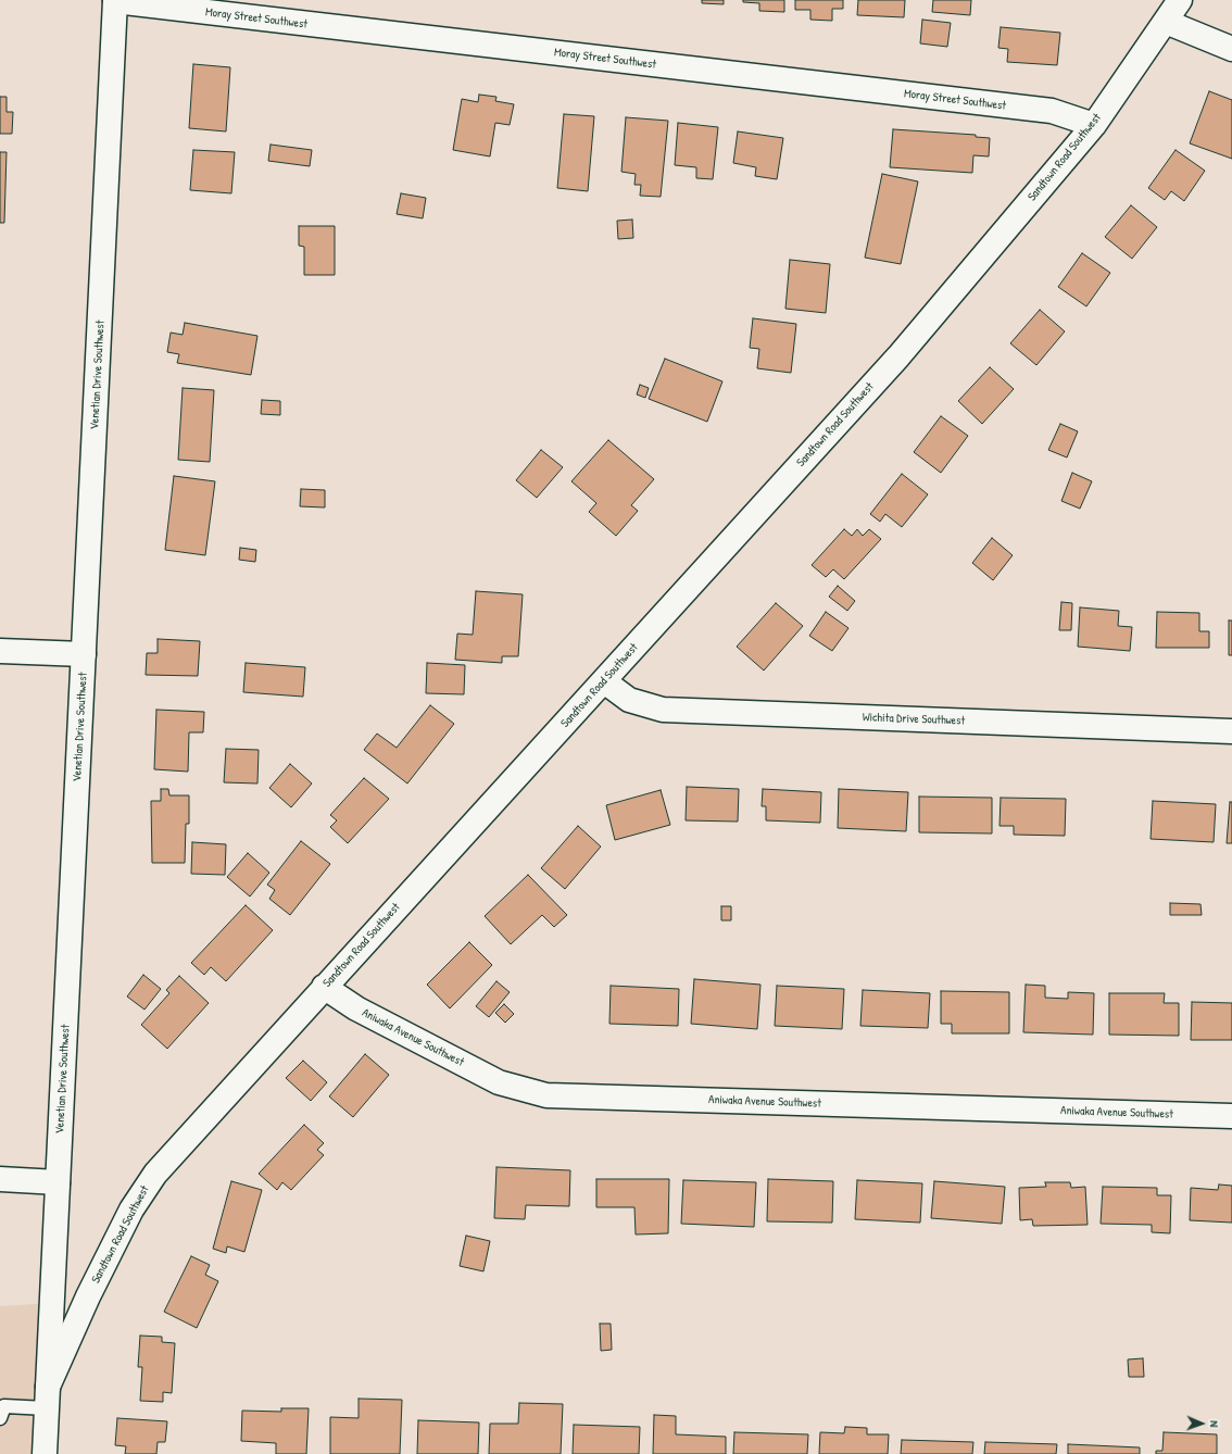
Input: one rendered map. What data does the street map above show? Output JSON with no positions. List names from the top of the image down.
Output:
{
  "streets": {
    "street": [
      "Moray Street Southwest",
      "Sandtown Road Southwest",
      "Venetian Drive Southwest",
      "Wichita Drive Southwest",
      "Aniwaka Avenue Southwest"
    ]
  },
  "crossings": [
    ["Moray Street Southwest", "Sandtown Road Southwest"],
    ["Moray Street Southwest", "Venetian Drive Southwest"],
    ["Sandtown Road Southwest", "Venetian Drive Southwest"],
    ["Sandtown Road Southwest", "Wichita Drive Southwest"],
    ["Sandtown Road Southwest", "Aniwaka Avenue Southwest"]
  ],
  "north": "right"
}
